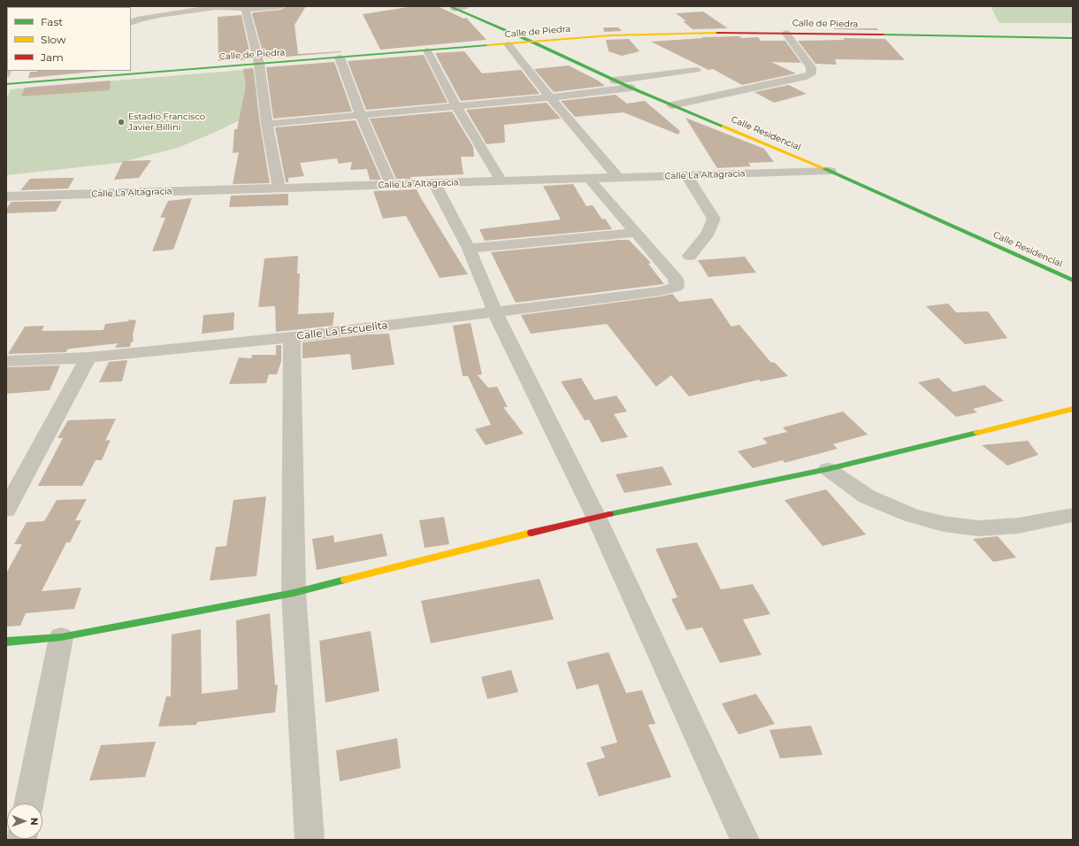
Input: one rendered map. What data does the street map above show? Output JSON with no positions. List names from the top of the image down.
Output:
{
  "streets": {
    "street": [
      "Calle de Piedra",
      "Calle Residencial",
      "Calle La Altagracia",
      "Calle La Escuelita"
    ]
  },
  "crossings": [
    ["Calle de Piedra", "Calle Residencial"],
    ["Calle Residencial", "Calle La Altagracia"]
  ],
  "places": ["Estadio Francisco Javier Billini"],
  "legend": ["Fast", "Slow", "Jam"],
  "north": "right"
}
